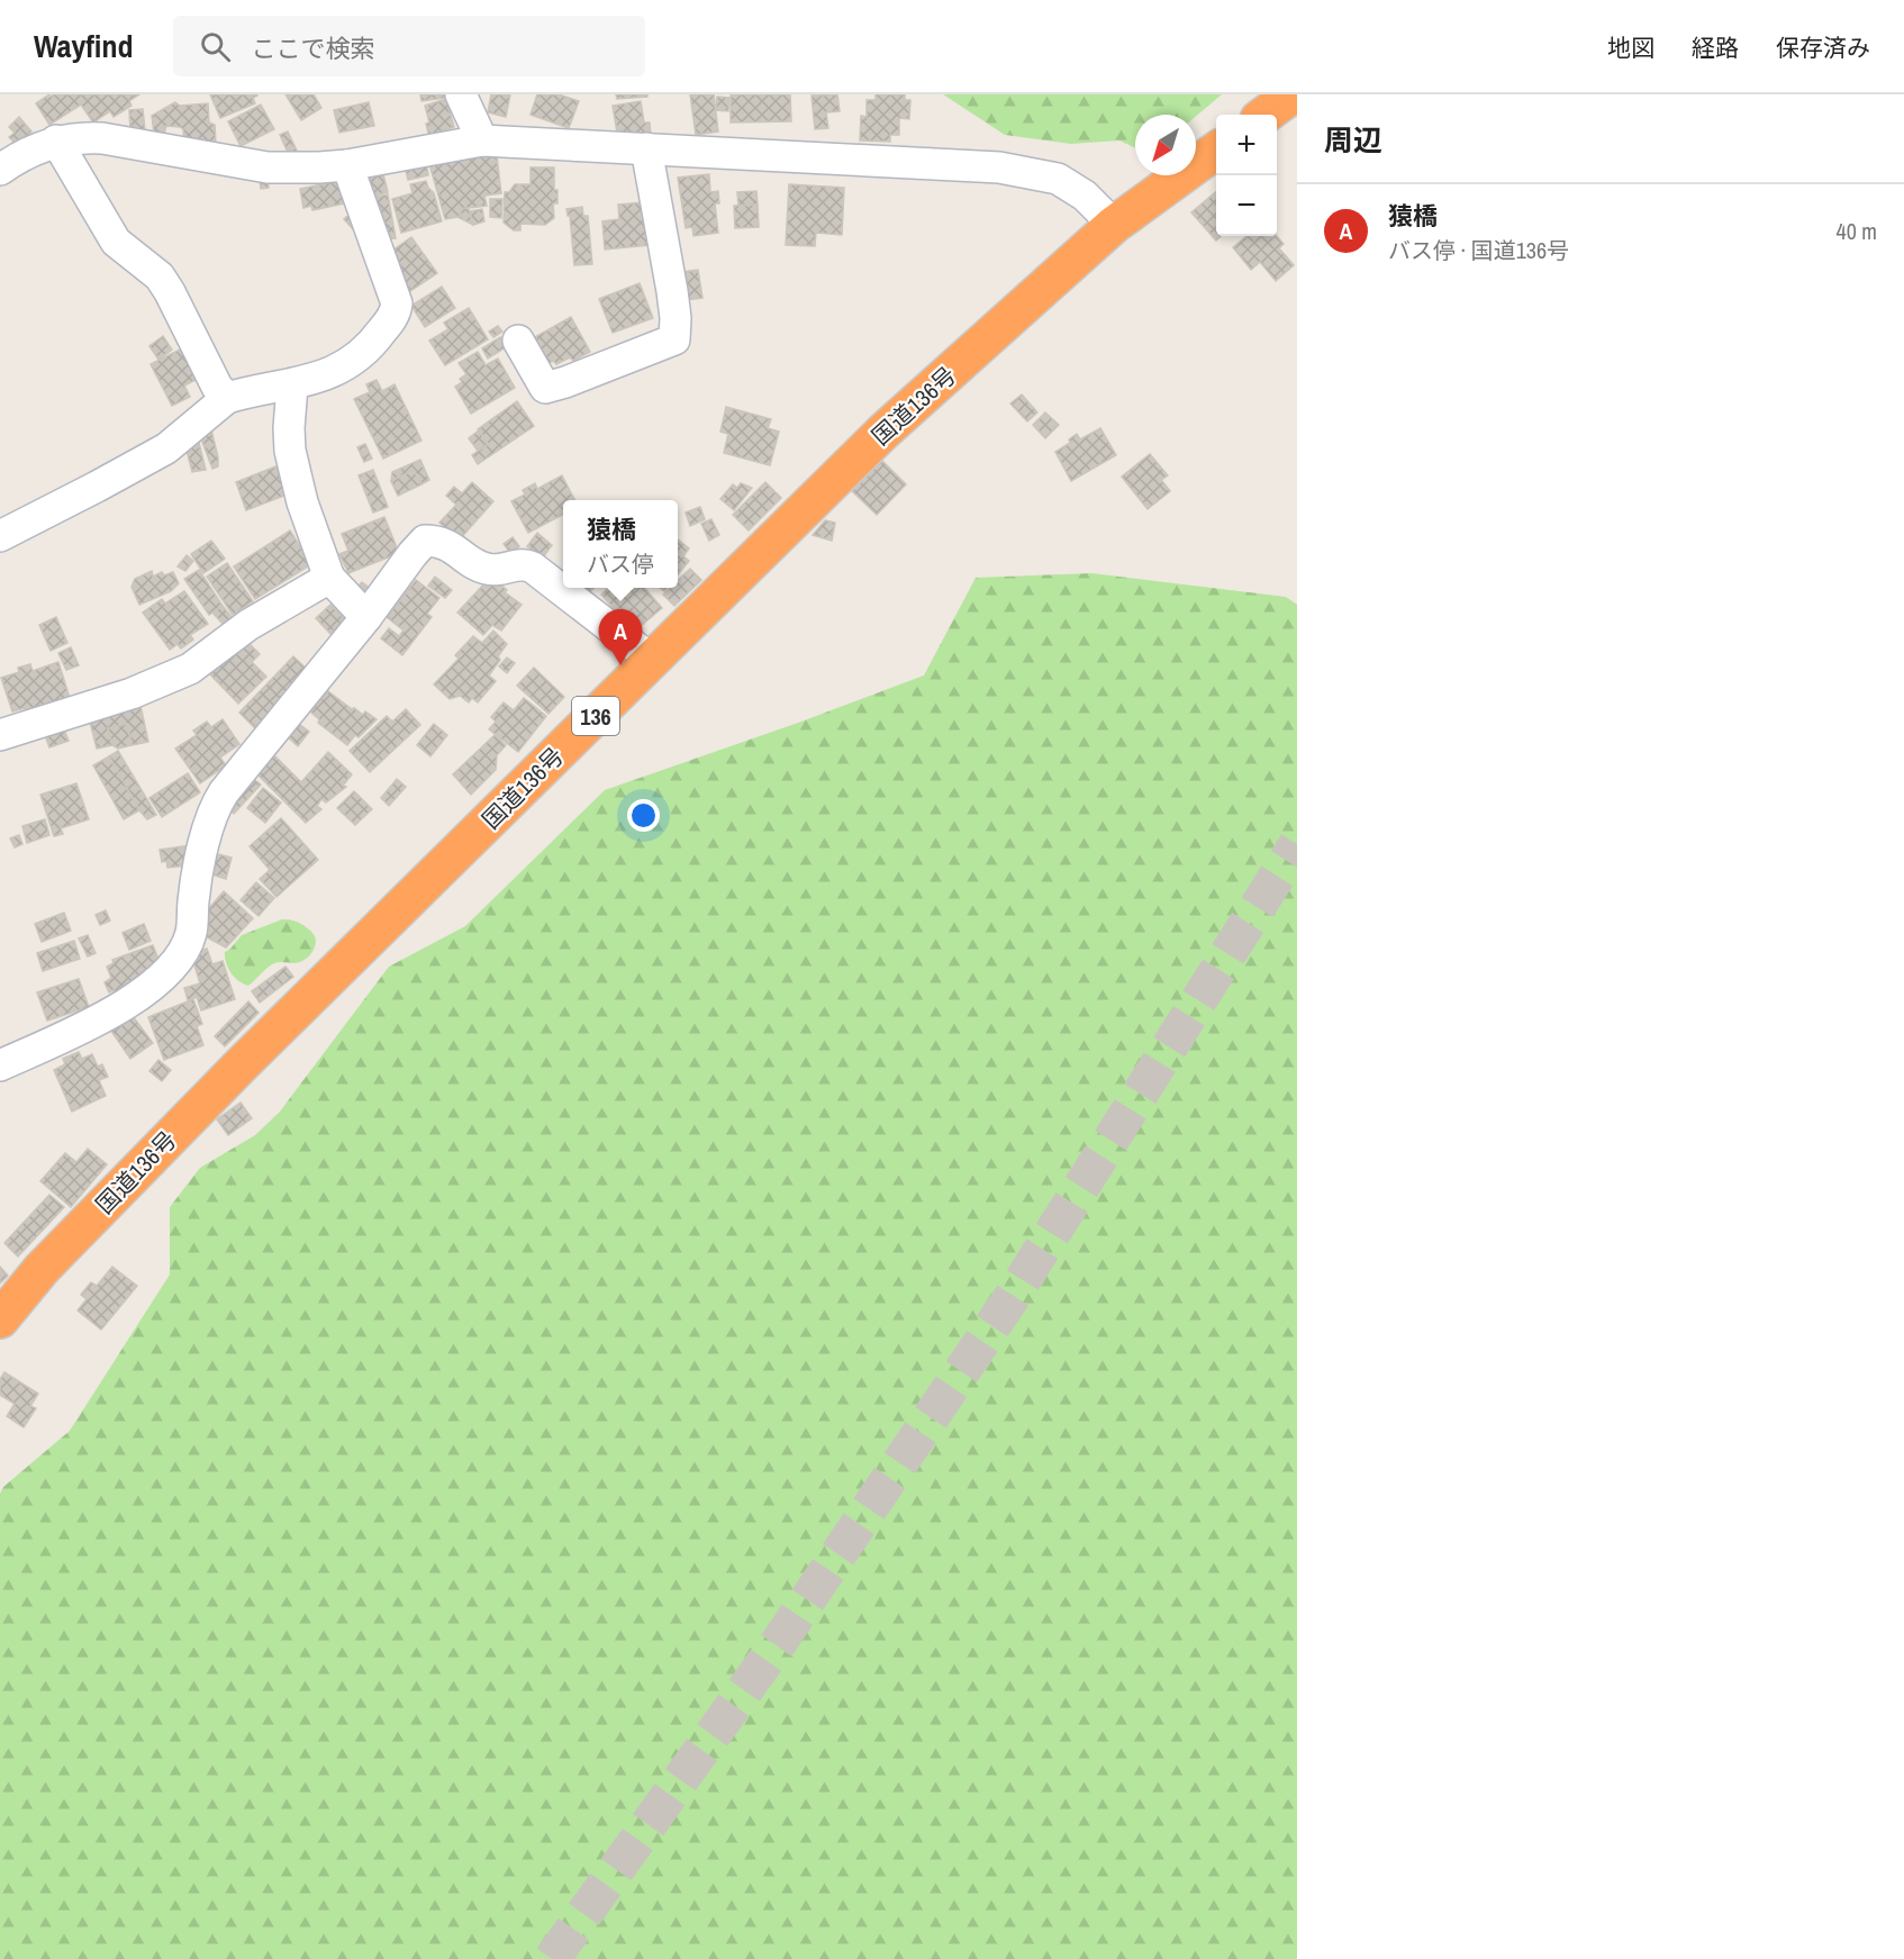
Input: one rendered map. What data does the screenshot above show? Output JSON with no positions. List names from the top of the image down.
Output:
{
  "streets": {
    "highway": ["国道136号", "136"]
  },
  "north": "bottom left",
  "page": {
    "header": "Wayfind",
    "search": "ここで検索",
    "nav": ["地図", "経路", "保存済み"],
    "heading": "周辺",
    "map_buttons": ["+", "−"],
    "list": [
      {
        "mark": "A",
        "name": "猿橋",
        "note": "バス停 · 国道136号",
        "value": "40 m"
      }
    ],
    "popup": ["猿橋", "バス停"],
    "pins": "A"
  }
}
